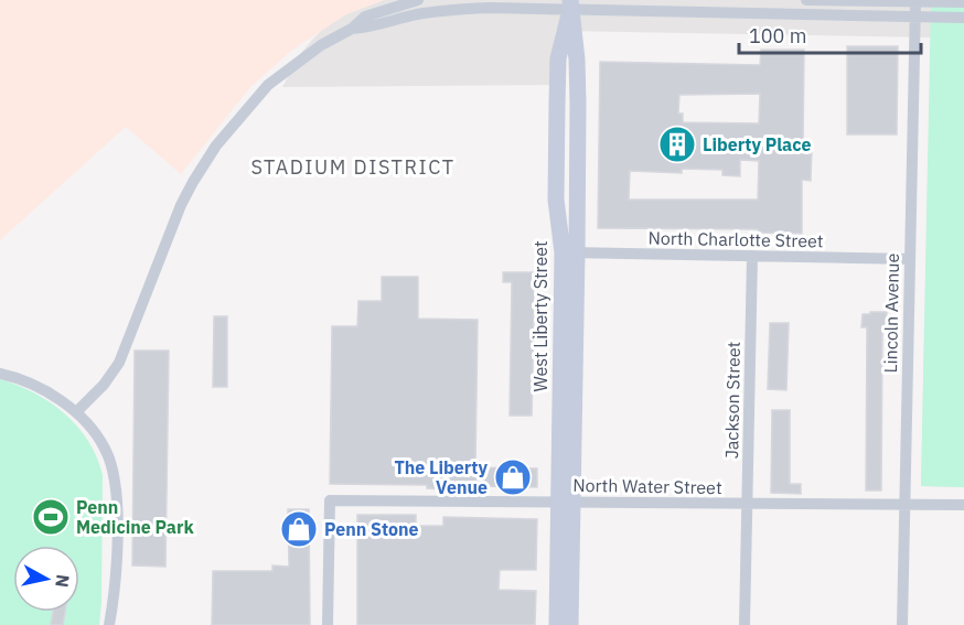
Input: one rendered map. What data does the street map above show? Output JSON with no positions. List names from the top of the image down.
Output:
{
  "streets": {
    "main road": ["West Liberty Street"],
    "street": [
      "North Charlotte Street",
      "Lincoln Avenue",
      "Jackson Street",
      "North Water Street"
    ]
  },
  "crossings": [
    ["North Charlotte Street", "Lincoln Avenue"],
    ["North Charlotte Street", "West Liberty Street"],
    ["North Charlotte Street", "Jackson Street"],
    ["Lincoln Avenue", "North Water Street"],
    ["West Liberty Street", "North Water Street"],
    ["Jackson Street", "North Water Street"]
  ],
  "districts": ["STADIUM DISTRICT"],
  "places": {
    "building": ["Liberty Place"],
    "shop": ["The Liberty Venue", "Penn Stone"],
    "sports": ["Penn Medicine Park"]
  },
  "scale_bar": "100 m",
  "north": "right"
}
